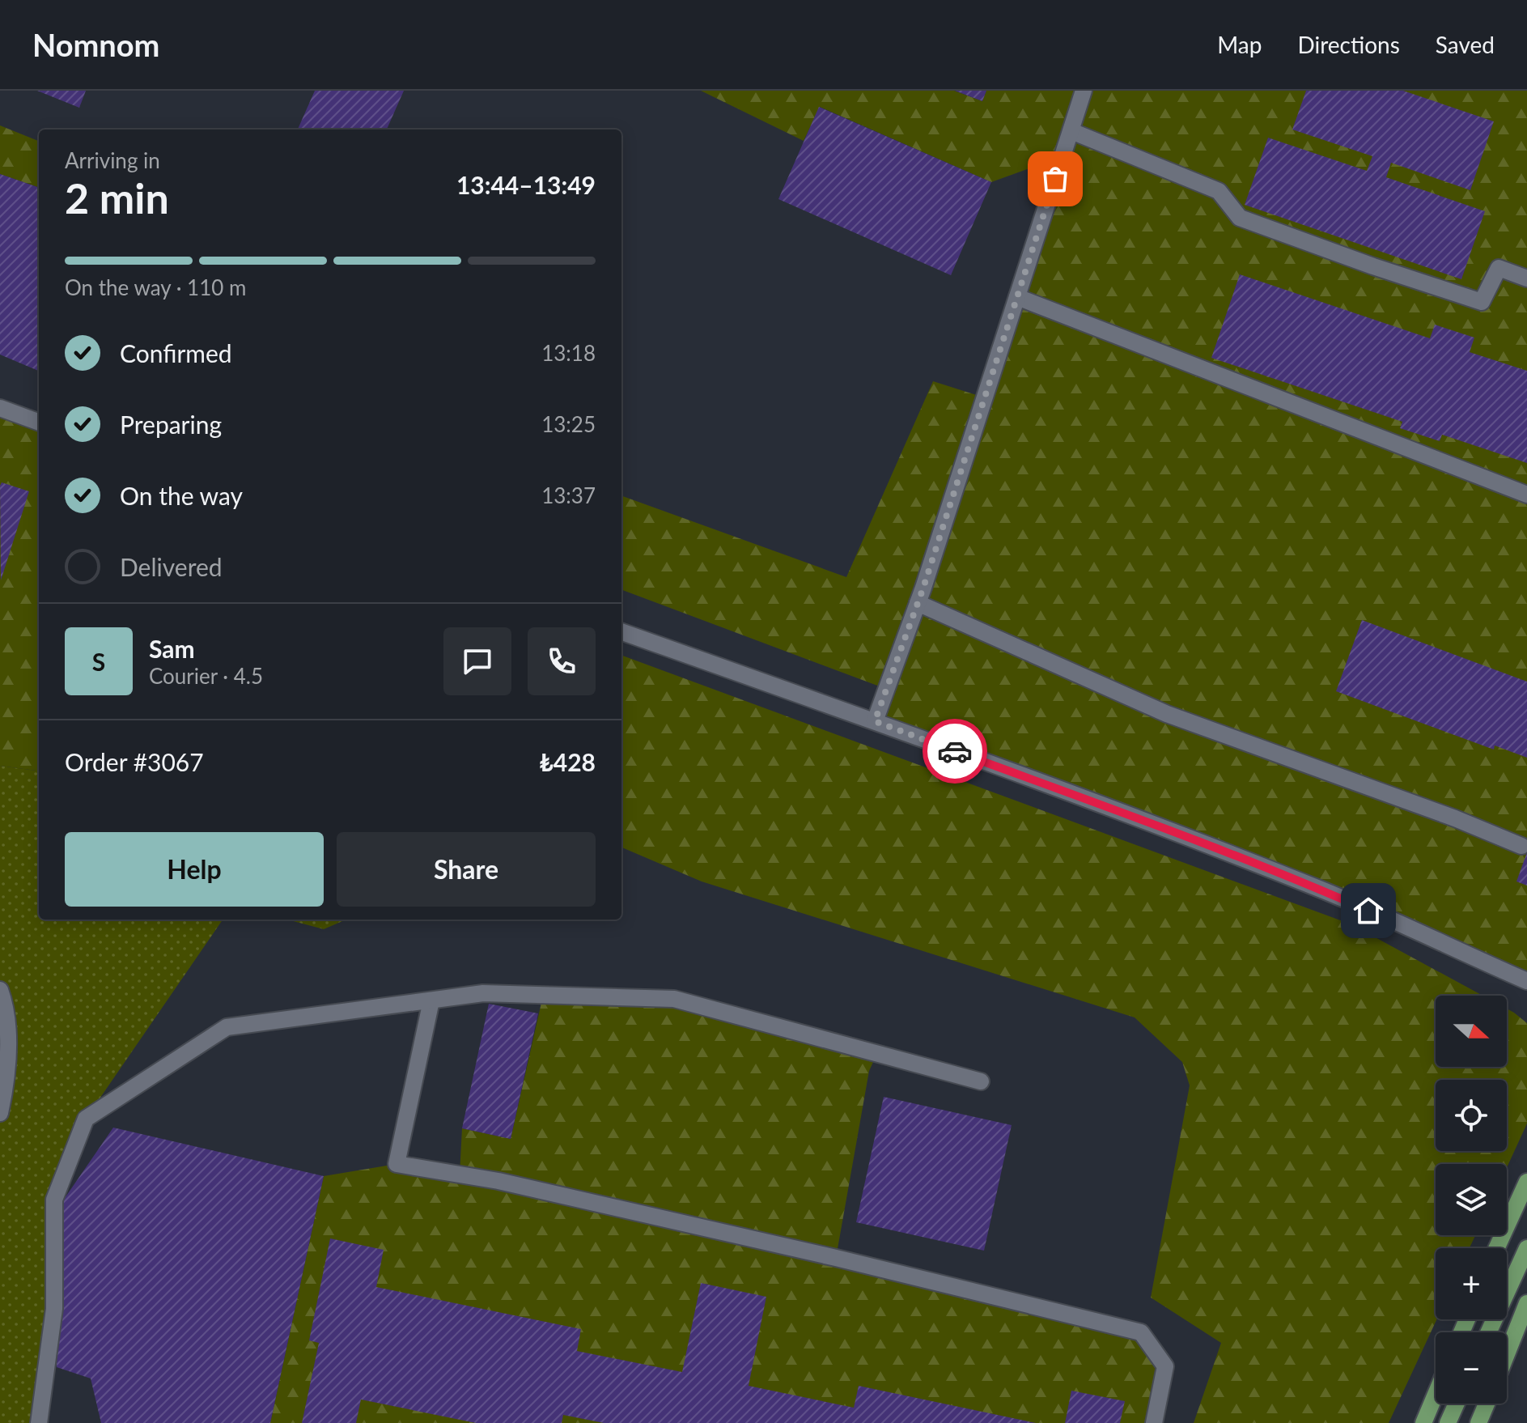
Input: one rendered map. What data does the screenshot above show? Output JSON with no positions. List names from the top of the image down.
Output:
{
  "north": "right",
  "page": {
    "header": "Nomnom",
    "nav": ["Map", "Directions", "Saved"],
    "heading": ["2 min", "Arriving in", "13:44–13:49"],
    "panel": [
      "Sam",
      "Courier · 4.5",
      "Order #3067",
      "₺428"
    ],
    "bar": "On the way · 110 m",
    "list": [
      ["Confirmed", "13:18"],
      ["Preparing", "13:25"],
      ["On the way", "13:37"],
      "Delivered"
    ],
    "round": "S",
    "buttons": ["Help", "Share"],
    "map_buttons": ["+", "−"]
  }
}
